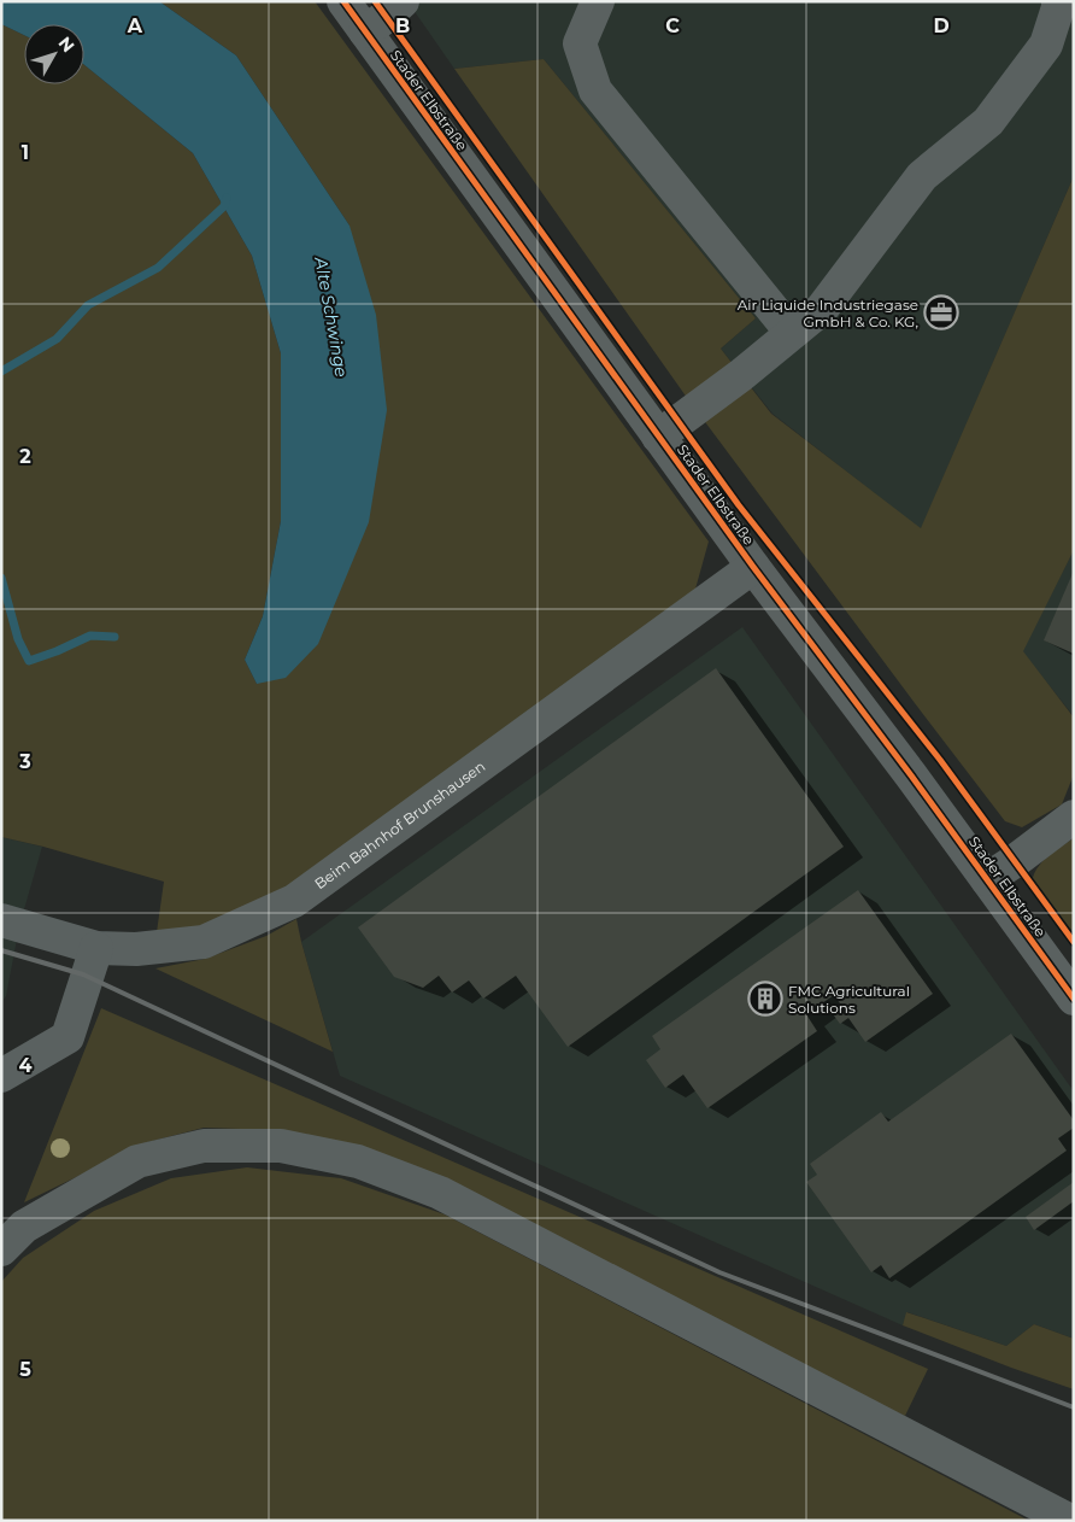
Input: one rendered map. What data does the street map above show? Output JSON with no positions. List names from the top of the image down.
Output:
{
  "streets": {
    "street": ["Stader Elbstraße", "Beim Bahnhof Brunshausen"]
  },
  "crossings": [
    ["Stader Elbstraße", "Beim Bahnhof Brunshausen"]
  ],
  "water": ["Alte Schwinge"],
  "places": {
    "office": ["Air Liquide Industriegase GmbH & Co. KG,"],
    "building": ["FMC Agricultural Solutions"]
  },
  "north": "top right",
  "grid": {
    "columns": [
      "A",
      "B",
      "C",
      "D"
    ],
    "rows": [
      "1",
      "2",
      "3",
      "4",
      "5"
    ]
  }
}
